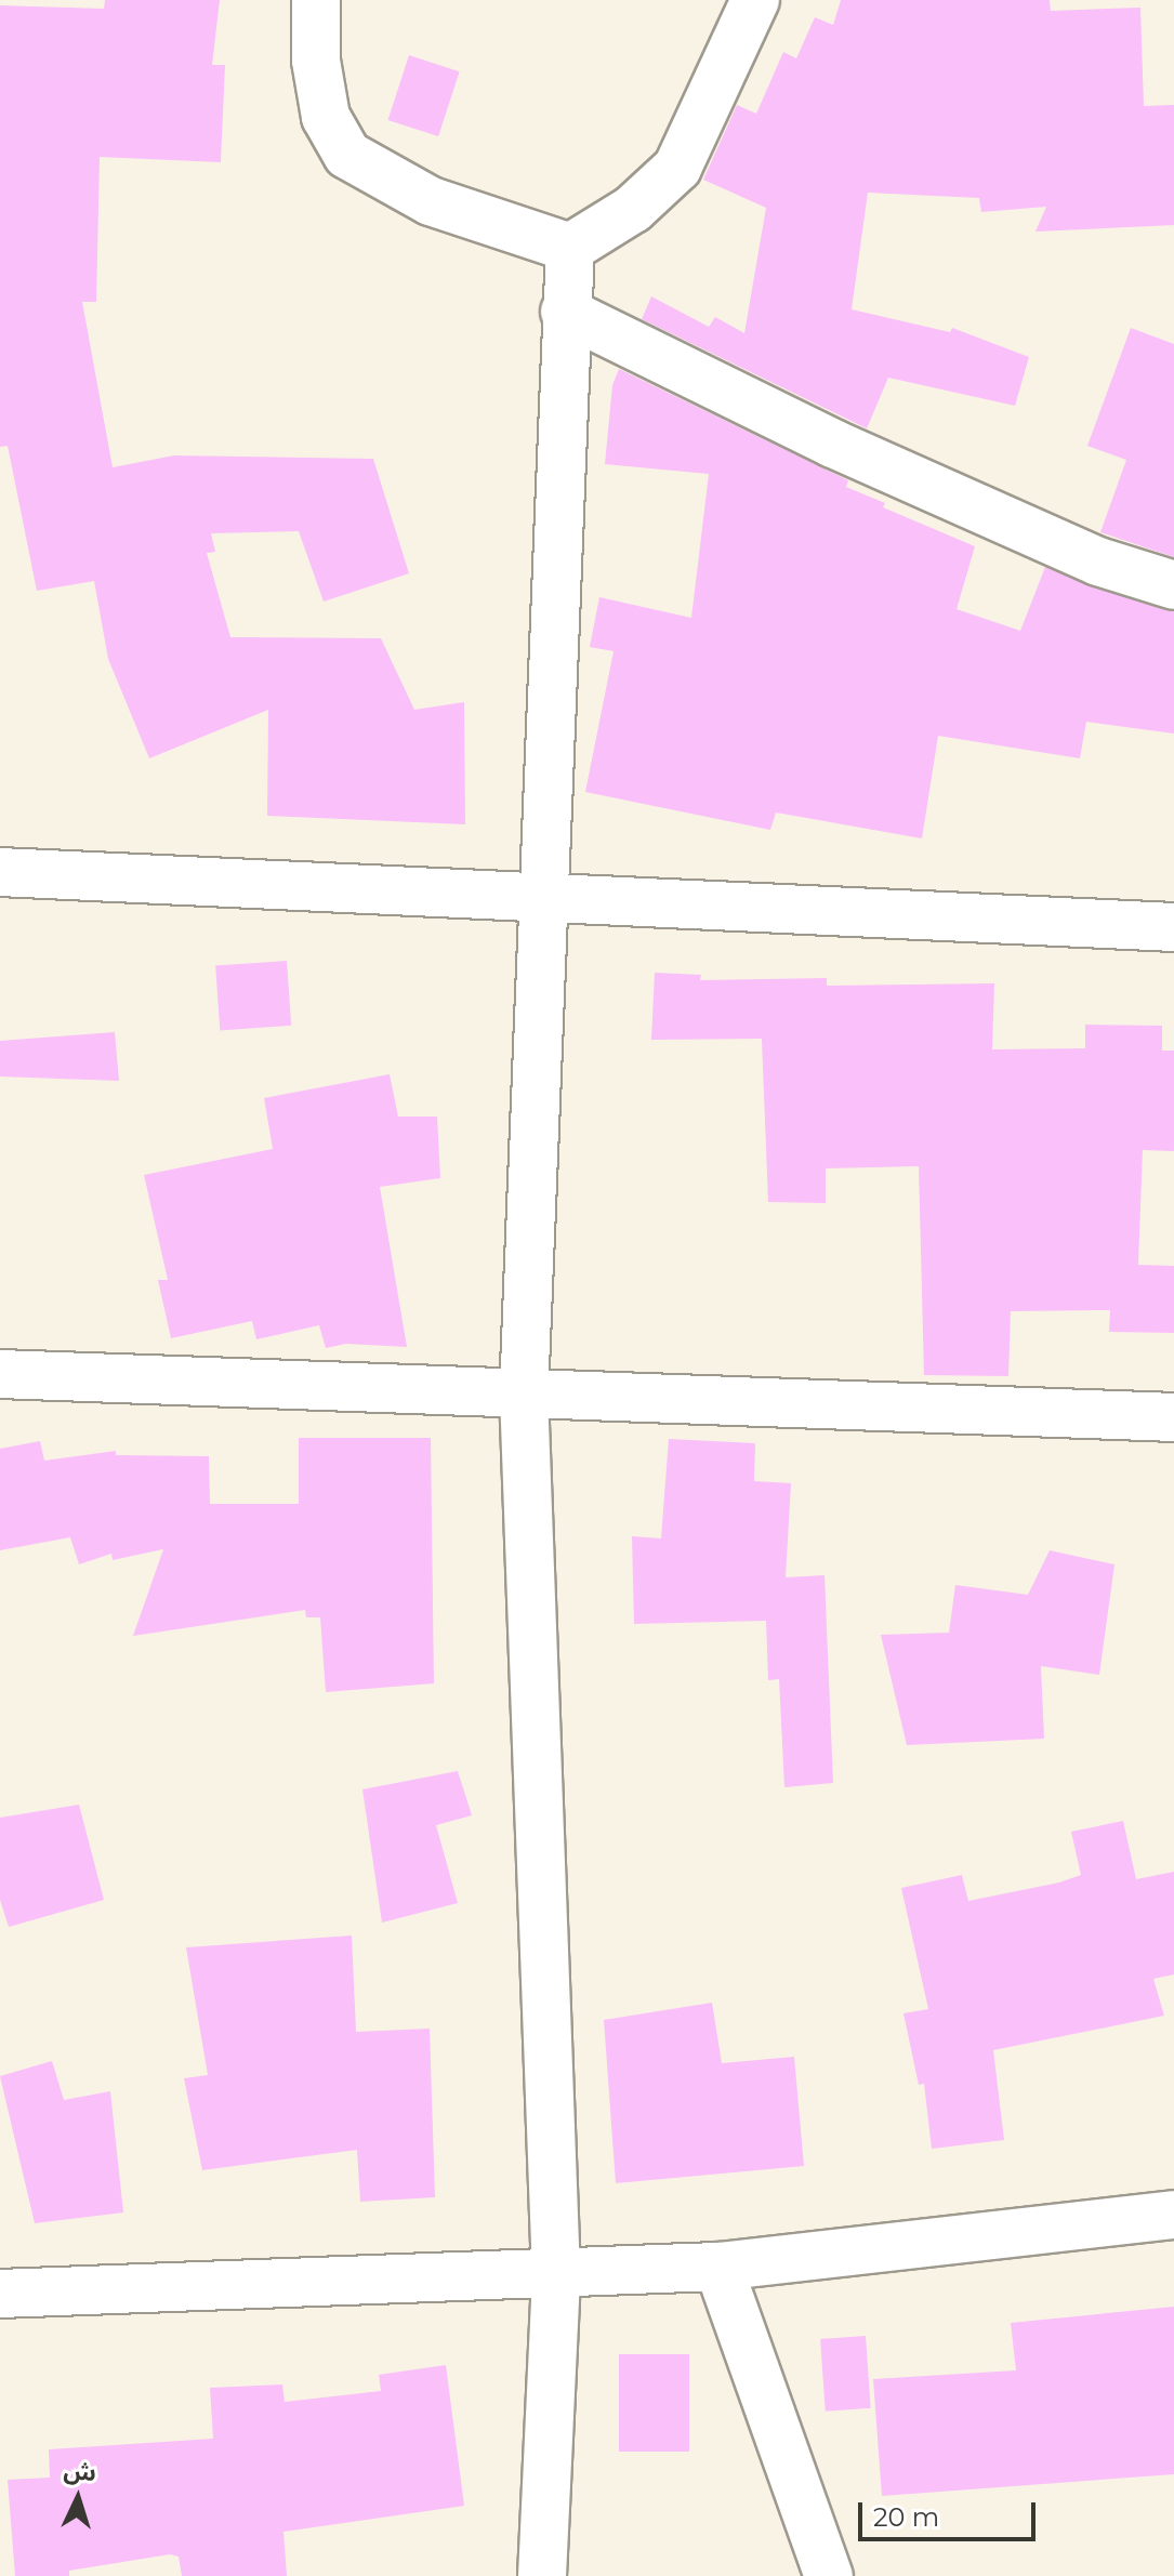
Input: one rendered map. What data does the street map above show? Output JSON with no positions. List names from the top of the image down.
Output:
{
  "scale_bar": "20 m",
  "north": "top"
}
